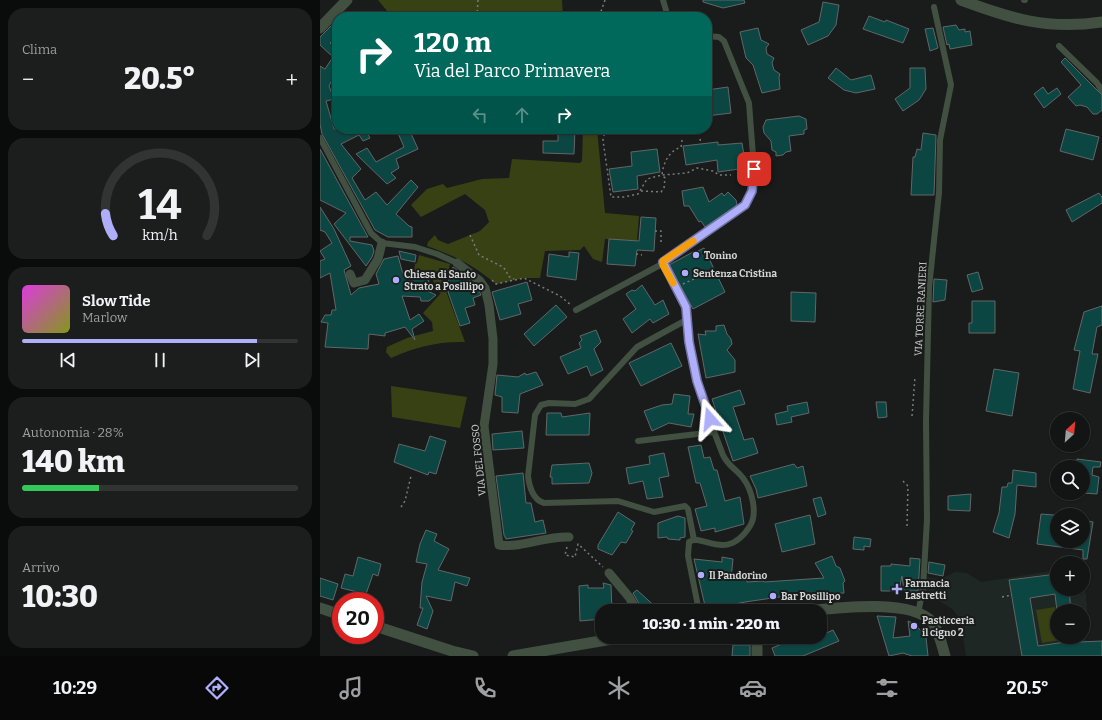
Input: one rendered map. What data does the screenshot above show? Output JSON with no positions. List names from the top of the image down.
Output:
{
  "streets": {
    "street": ["VIA DEL FOSSO"],
    "lane": ["VIA TORRE RANIERI"]
  },
  "places": {
    "other": [
      "Tonino",
      "Sentenza Cristina",
      "Chiesa di Santo Strato a Posillipo",
      "Il Pandorino",
      "Bar Posillipo",
      "Pasticceria il cigno 2"
    ],
    "health": ["Farmacia Lastretti"]
  },
  "north": "top right",
  "page": {
    "tile": [
      "Clima",
      ["Autonomia · 28%", "140 km"],
      ["Arrivo", "10:30"]
    ],
    "turn": ["120 m", "Via del Parco Primavera"],
    "heat": ["−", "20.5°", "+"],
    "song": ["Slow Tide", "Marlow"],
    "map_buttons": ["+", "−"],
    "limit": "20",
    "trip": "10:30 · 1 min · 220 m",
    "tabs": ["10:29", "20.5°"],
    "gauge": ["14", "km/h"]
  }
}
